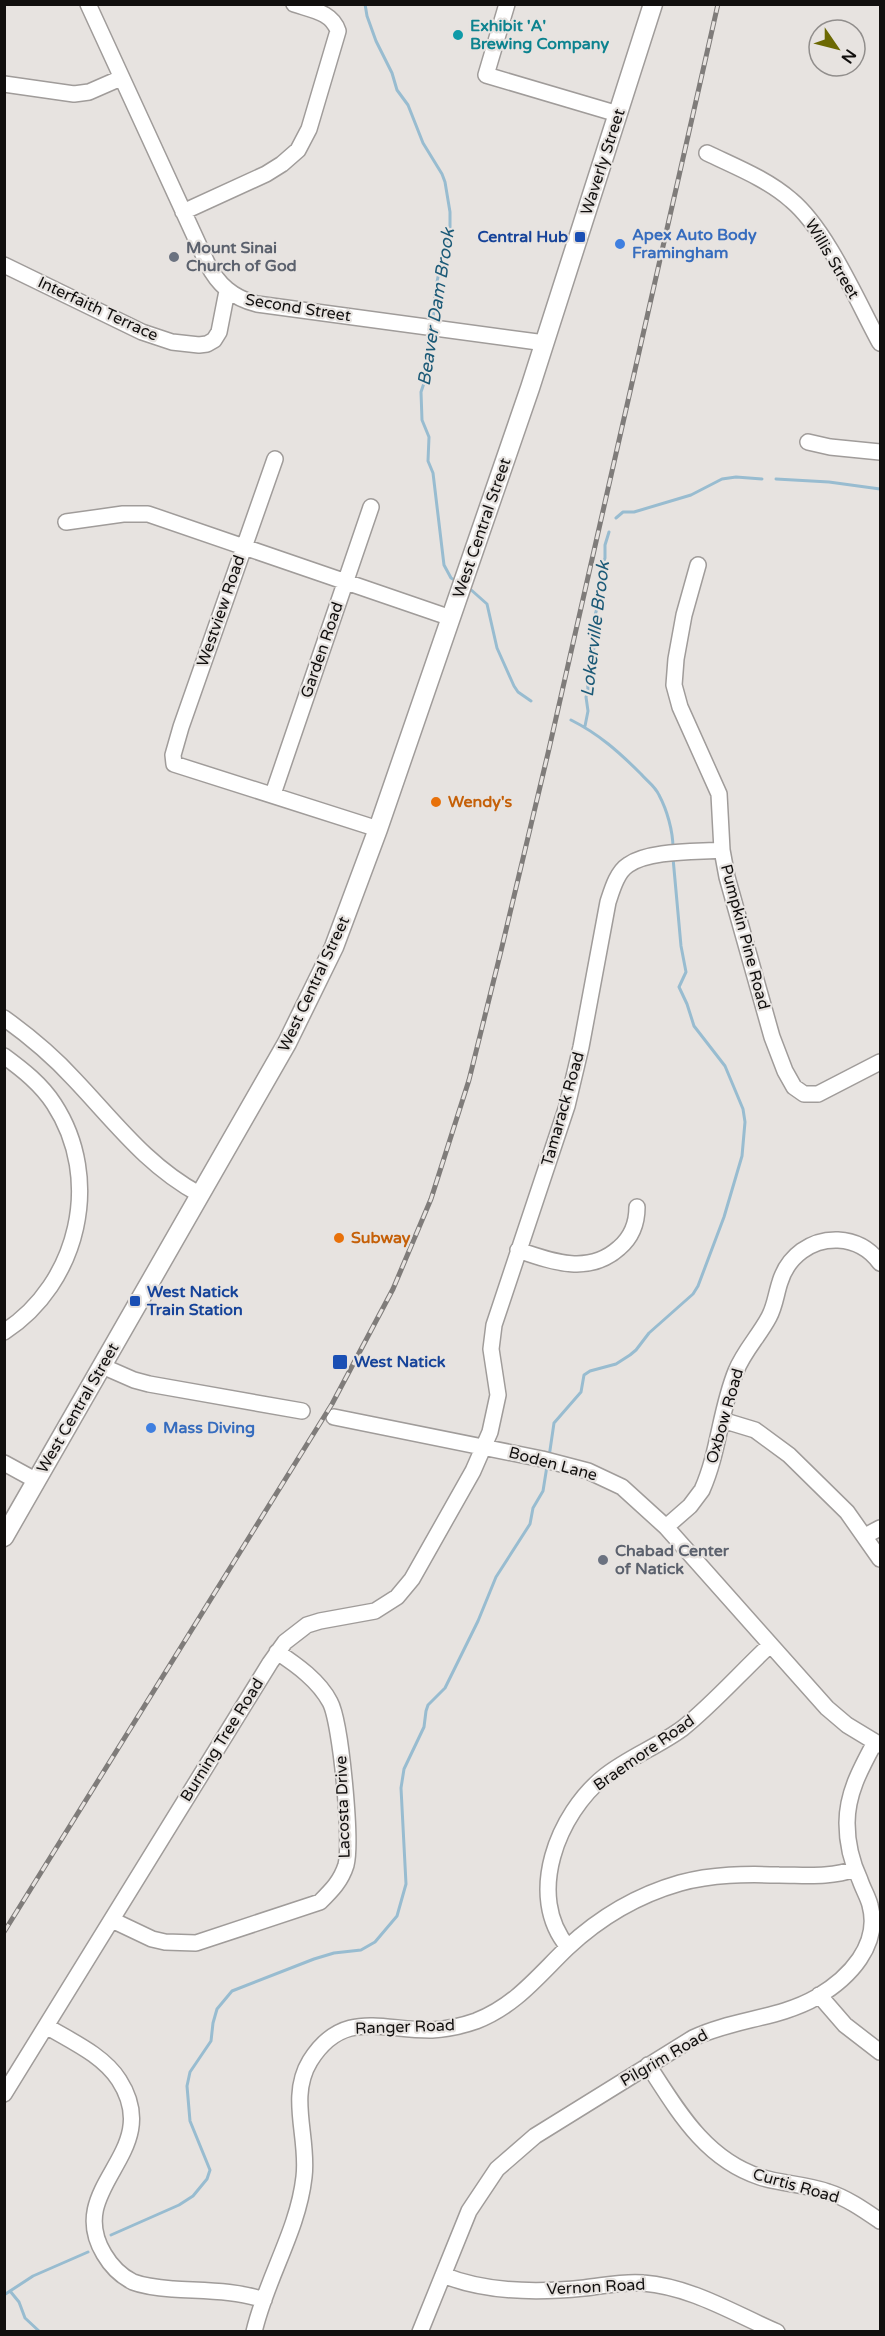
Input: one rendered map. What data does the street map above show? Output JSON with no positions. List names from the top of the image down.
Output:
{
  "streets": {
    "main road": ["Waverly Street", "West Central Street"],
    "street": [
      "Willis Street",
      "Second Street",
      "Interfaith Terrace",
      "Westview Road",
      "Garden Road",
      "Pumpkin Pine Road",
      "Tamarack Road",
      "Oxbow Road",
      "Boden Lane",
      "Burning Tree Road",
      "Braemore Road",
      "Lacosta Drive",
      "Ranger Road",
      "Pilgrim Road",
      "Curtis Road",
      "Vernon Road"
    ]
  },
  "crossings": [
    ["Waverly Street", "Second Street"],
    ["Waverly Street", "West Central Street"],
    ["Second Street", "Interfaith Terrace"],
    ["Westview Road", "Garden Road"],
    ["Pumpkin Pine Road", "Tamarack Road"],
    ["Tamarack Road", "Boden Lane"],
    ["Tamarack Road", "Burning Tree Road"],
    ["Oxbow Road", "Boden Lane"],
    ["Boden Lane", "Burning Tree Road"],
    ["Boden Lane", "Braemore Road"],
    ["Boden Lane", "Pilgrim Road"],
    ["Burning Tree Road", "Lacosta Drive"],
    ["Braemore Road", "Ranger Road"],
    ["Ranger Road", "Pilgrim Road"],
    ["Pilgrim Road", "Curtis Road"],
    ["Pilgrim Road", "Vernon Road"]
  ],
  "water": ["Beaver Dam Brook", "Lokerville Brook"],
  "places": {
    "other": [
      "Exhibit 'A' Brewing Company",
      "Apex Auto Body Framingham",
      "Mount Sinai Church of God",
      "Wendy's",
      "Subway",
      "Mass Diving",
      "Chabad Center of Natick"
    ],
    "transit": ["Central Hub", "West Natick Train Station", "West Natick"]
  },
  "north": "bottom right"
}
